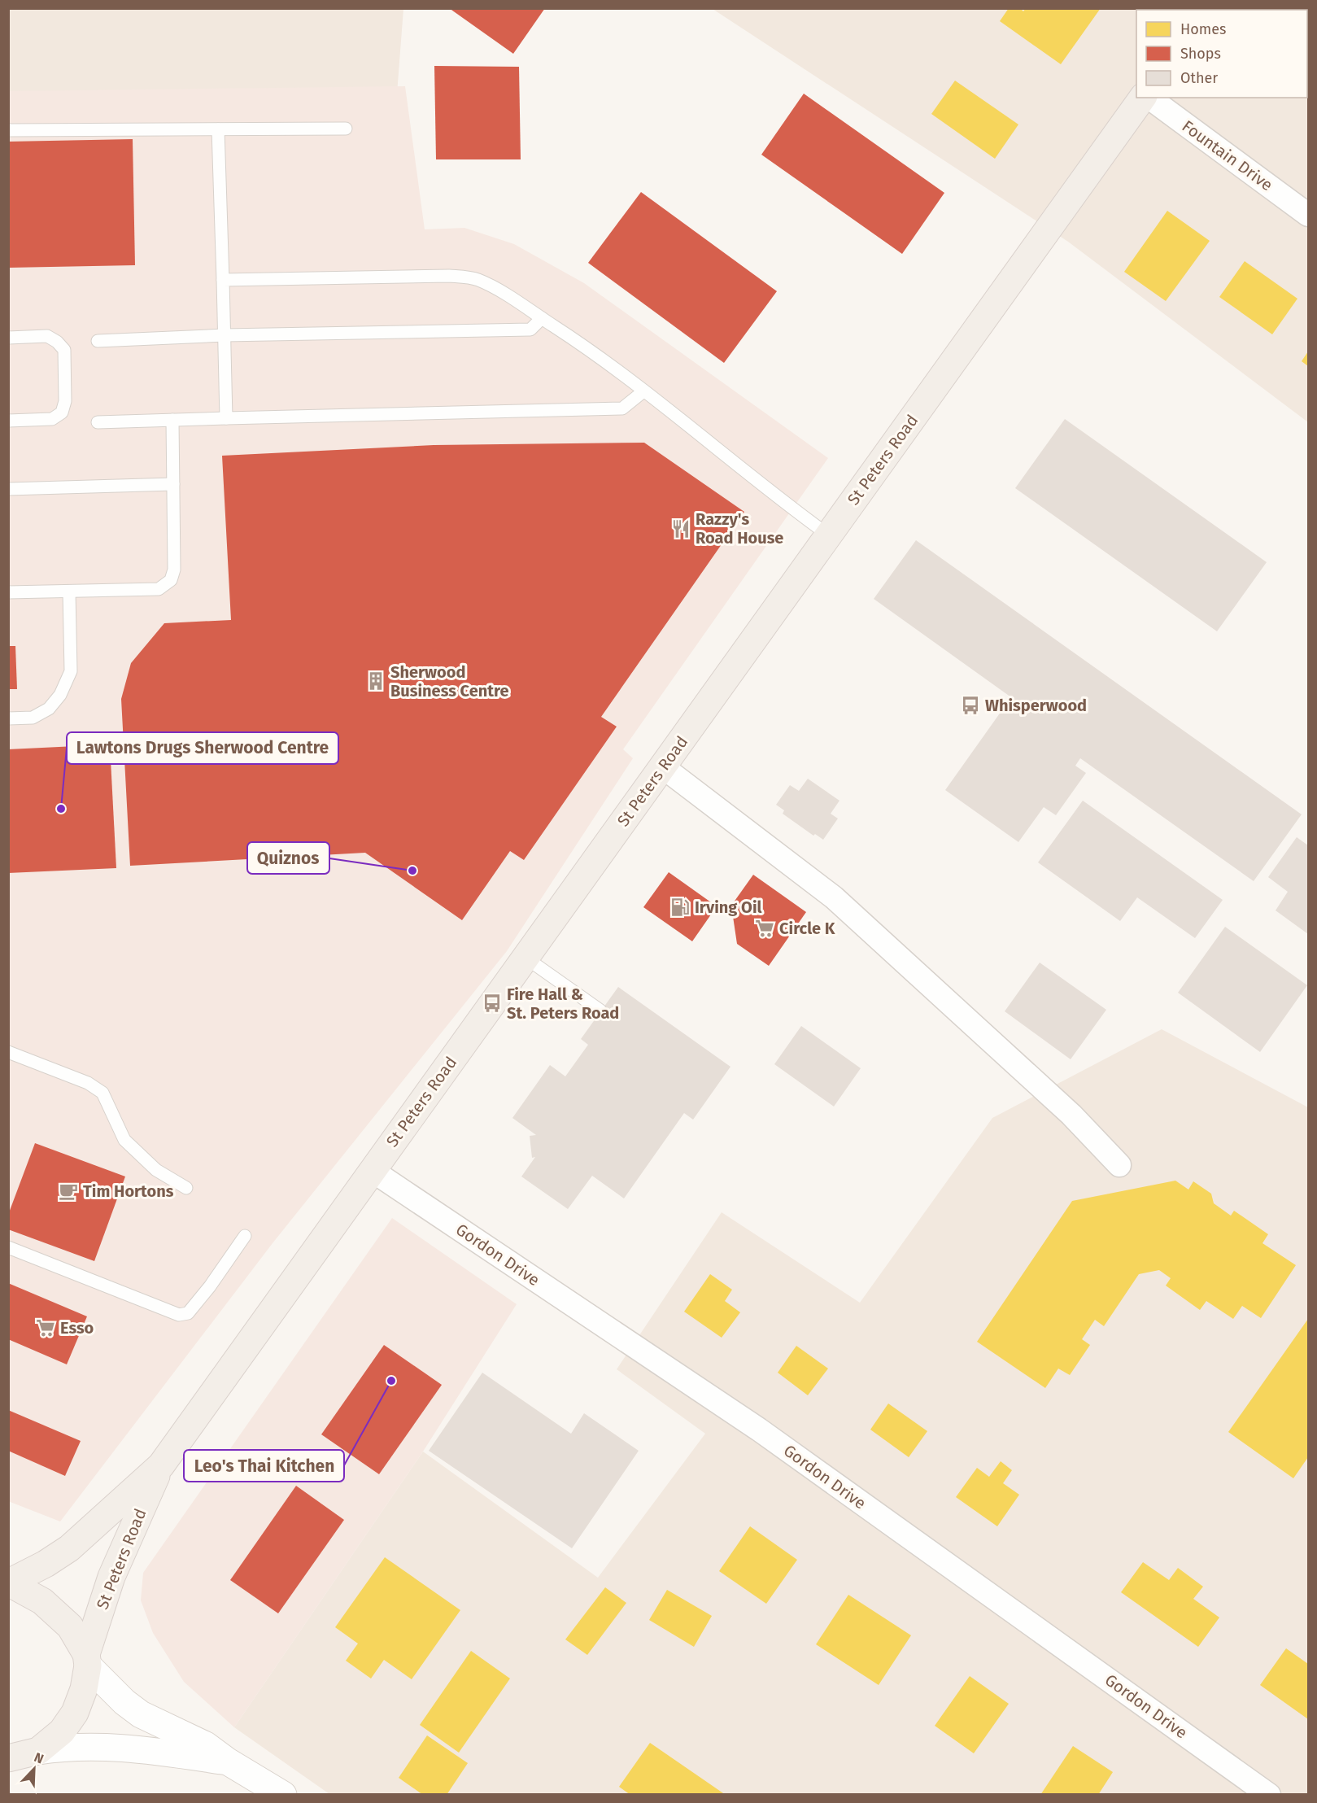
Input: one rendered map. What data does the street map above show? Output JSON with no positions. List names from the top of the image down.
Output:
{
  "streets": {
    "main road": ["St Peters Road"],
    "street": ["Fountain Drive", "Gordon Drive"]
  },
  "crossings": [
    ["St Peters Road", "Gordon Drive"]
  ],
  "places": {
    "restaurant": ["Razzy's Road House"],
    "building": ["Sherwood Business Centre"],
    "bus stop": ["Whisperwood", "Fire Hall & St. Peters Road"],
    "other": ["Lawtons Drugs Sherwood Centre", "Quiznos", "Leo's Thai Kitchen"],
    "fuel station": ["Irving Oil"],
    "supermarket": ["Circle K", "Esso"],
    "cafe": ["Tim Hortons"]
  },
  "legend": ["Homes", "Shops", "Other"],
  "north": "top right"
}
